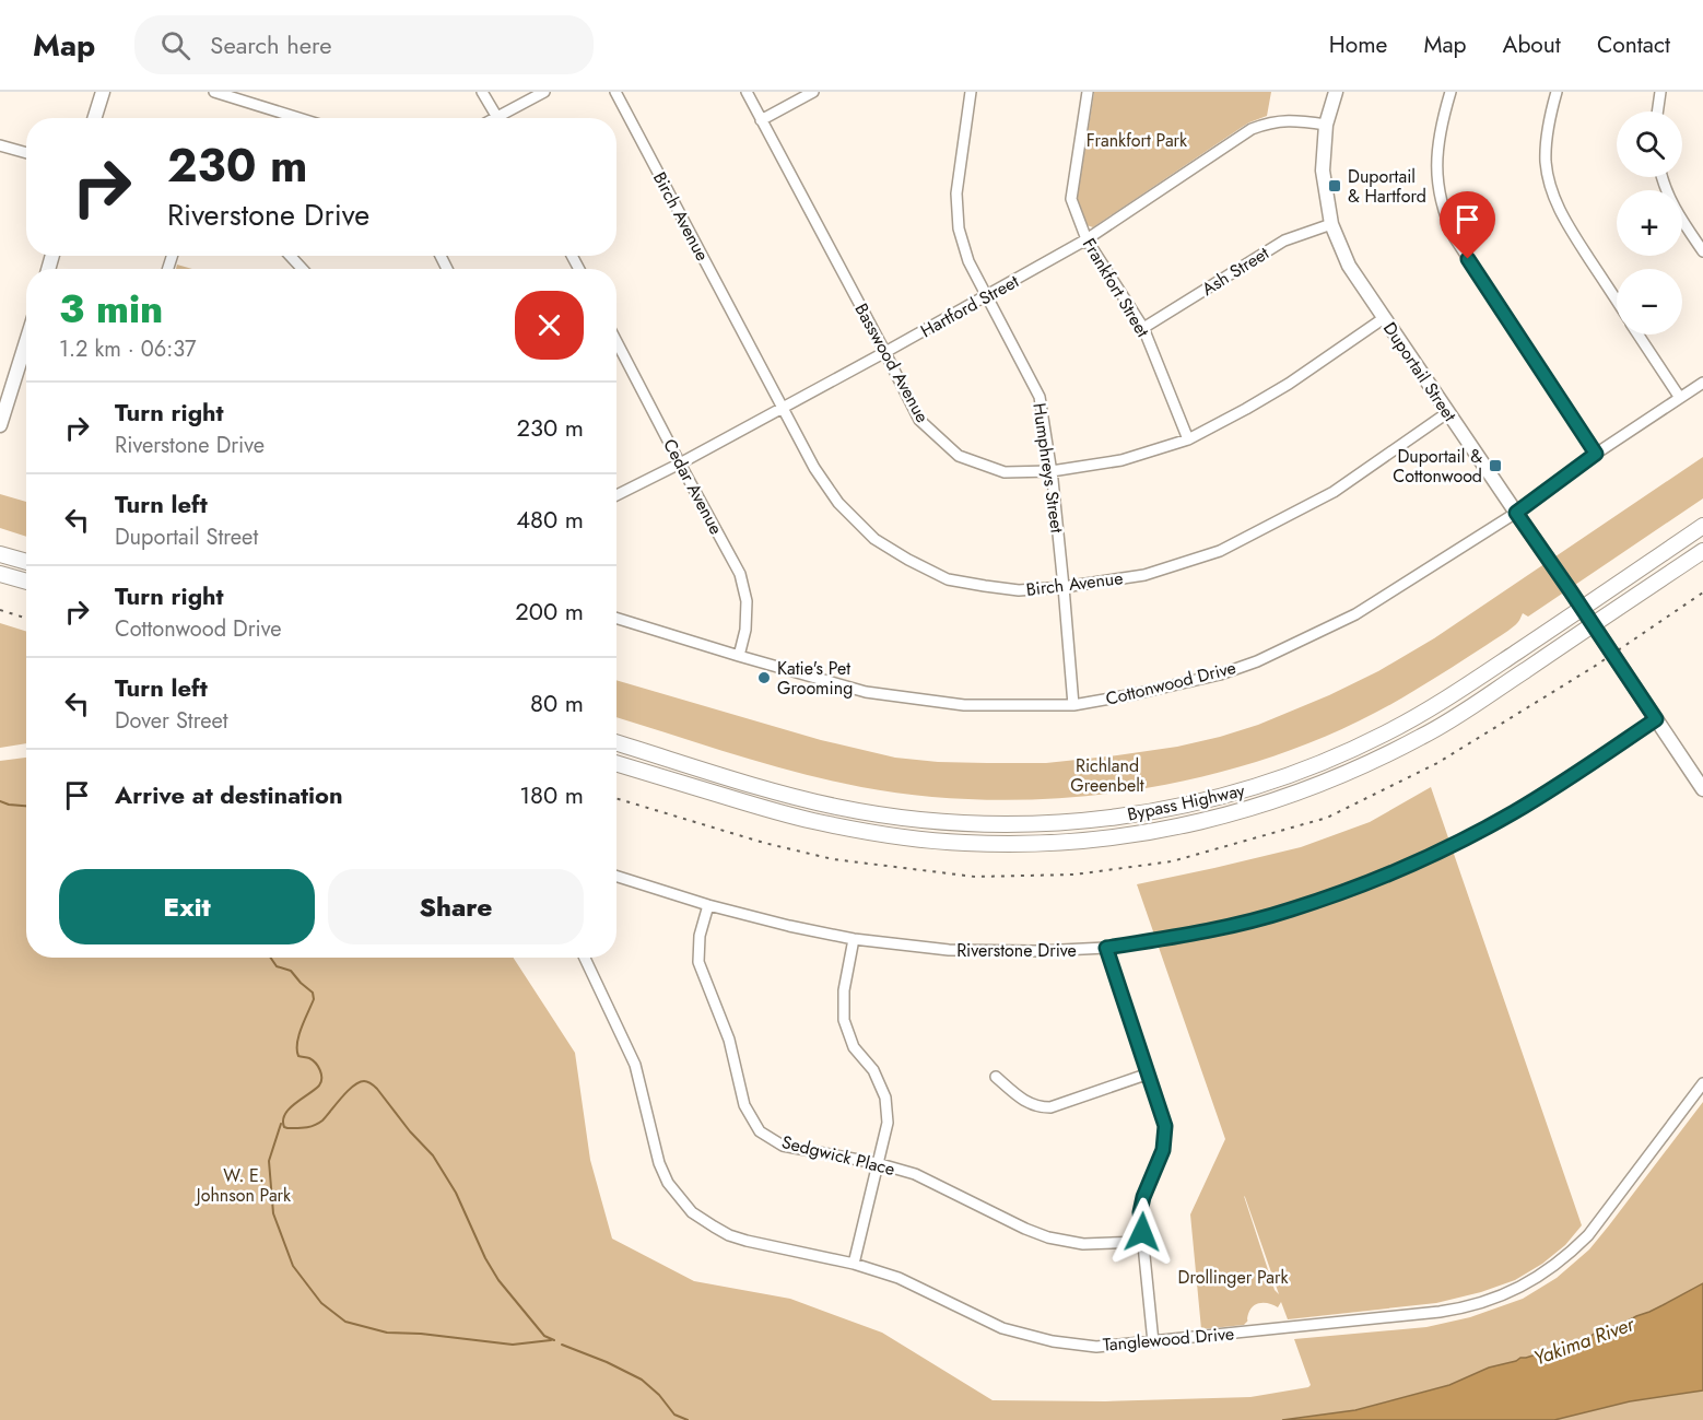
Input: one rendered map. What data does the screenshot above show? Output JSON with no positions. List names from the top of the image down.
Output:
{
  "streets": {
    "highway": ["Bypass Highway"],
    "main road": ["Duportail Street"],
    "street": [
      "Birch Avenue",
      "Ash Street",
      "Frankfort Street",
      "Hartford Street",
      "Basswood Avenue",
      "Humphreys Street",
      "Cedar Avenue",
      "Cottonwood Drive",
      "Riverstone Drive",
      "Sedgwick Place",
      "Tanglewood Drive"
    ]
  },
  "crossings": [
    ["Birch Avenue", "Hartford Street"],
    ["Birch Avenue", "Duportail Street"],
    ["Birch Avenue", "Humphreys Street"],
    ["Ash Street", "Frankfort Street"],
    ["Ash Street", "Duportail Street"],
    ["Frankfort Street", "Hartford Street"],
    ["Frankfort Street", "Basswood Avenue"],
    ["Hartford Street", "Basswood Avenue"],
    ["Hartford Street", "Duportail Street"],
    ["Hartford Street", "Humphreys Street"],
    ["Hartford Street", "Cedar Avenue"],
    ["Basswood Avenue", "Duportail Street"],
    ["Basswood Avenue", "Humphreys Street"],
    ["Duportail Street", "Cottonwood Drive"],
    ["Duportail Street", "Bypass Highway"],
    ["Duportail Street", "Riverstone Drive"],
    ["Humphreys Street", "Cottonwood Drive"],
    ["Cedar Avenue", "Cottonwood Drive"],
    ["Riverstone Drive", "Sedgwick Place"]
  ],
  "water": ["Yakima River"],
  "parks": [
    "Frankfort Park",
    "Richland Greenbelt",
    "W. E. Johnson Park",
    "Drollinger Park"
  ],
  "places": {
    "transit": ["Duportail & Hartford", "Duportail & Cottonwood"],
    "other": ["Katie's Pet Grooming"]
  },
  "page": {
    "header": "Map",
    "search": "Search here",
    "nav": [
      "Home",
      "Map",
      "About",
      "Contact"
    ],
    "map_buttons": ["+", "−"],
    "turn": ["230 m", "Riverstone Drive"],
    "heading": ["3 min", "1.2 km · 06:37"],
    "list": [
      {
        "name": "Turn right",
        "note": "Riverstone Drive",
        "value": "230 m"
      },
      {
        "name": "Turn left",
        "note": "Duportail Street",
        "value": "480 m"
      },
      {
        "name": "Turn right",
        "note": "Cottonwood Drive",
        "value": "200 m"
      },
      {
        "name": "Turn left",
        "note": "Dover Street",
        "value": "80 m"
      },
      {
        "name": "Arrive at destination",
        "value": "180 m"
      }
    ],
    "buttons": ["Exit", "Share"]
  }
}
